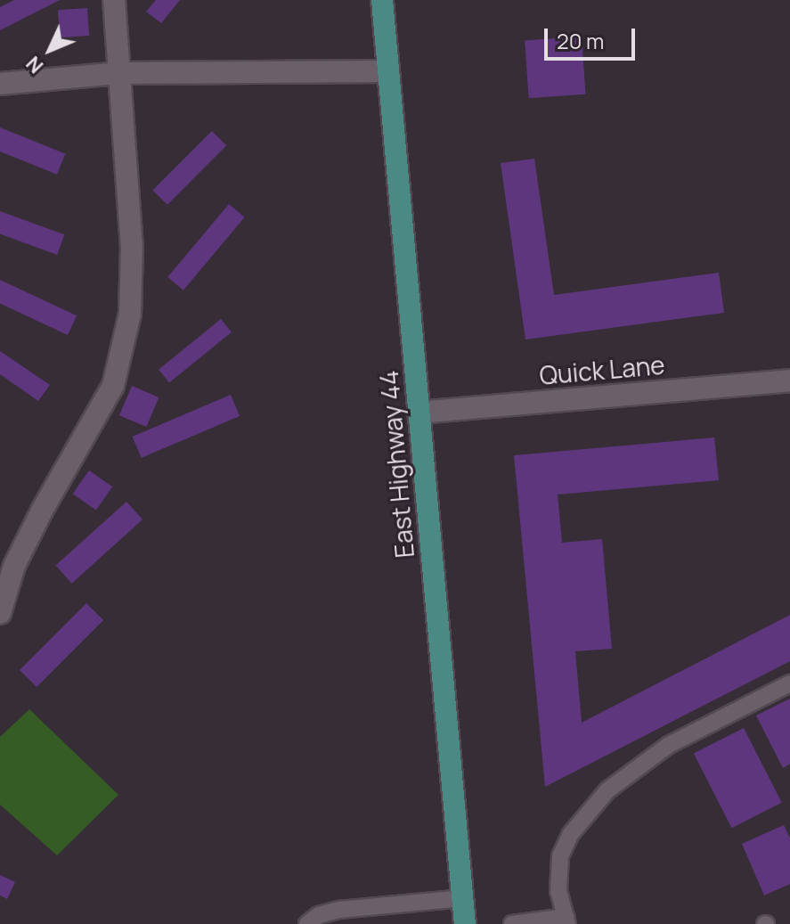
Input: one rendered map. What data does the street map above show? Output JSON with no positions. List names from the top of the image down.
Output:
{
  "streets": {
    "main road": ["East Highway 44"],
    "street": ["Quick Lane"]
  },
  "crossings": [
    ["Quick Lane", "East Highway 44"]
  ],
  "scale_bar": "20 m",
  "north": "bottom left"
}
